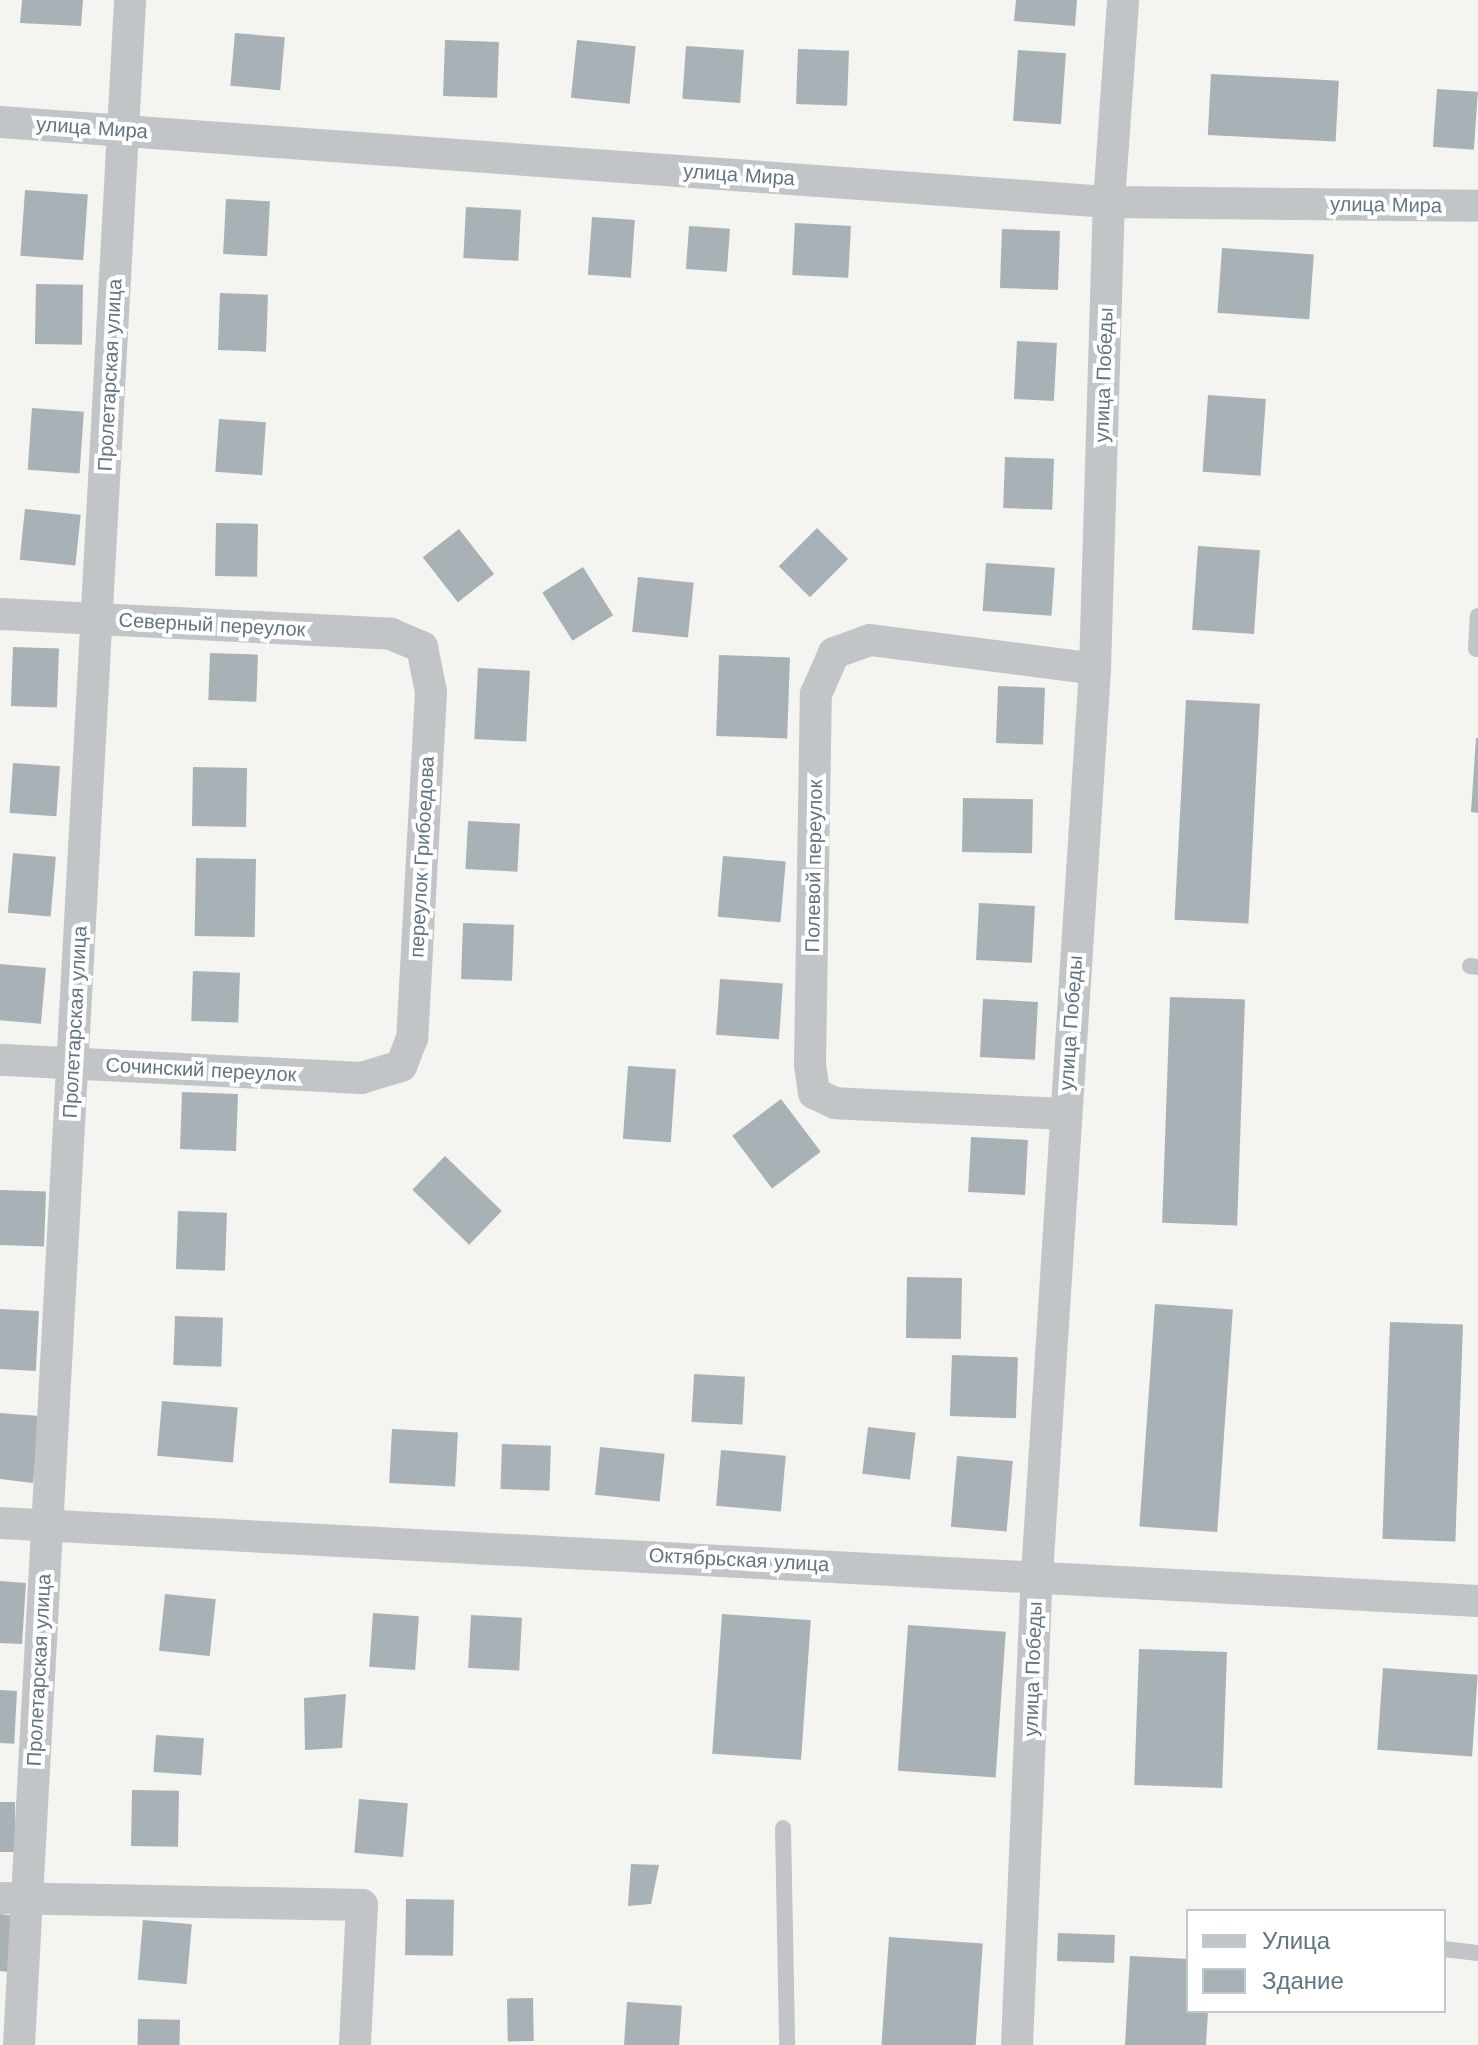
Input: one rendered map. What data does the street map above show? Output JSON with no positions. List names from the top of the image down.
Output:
{
  "streets": {
    "street": [
      "улица Мира",
      "Пролетарская улица",
      "улица Победы",
      "Северный переулок",
      "переулок Грибоедова",
      "Полевой переулок",
      "Сочинский переулок",
      "Октябрьская улица"
    ]
  },
  "crossings": [
    ["улица Мира", "Пролетарская улица"],
    ["улица Мира", "улица Победы"],
    ["Пролетарская улица", "Северный переулок"],
    ["Пролетарская улица", "Сочинский переулок"],
    ["Пролетарская улица", "Октябрьская улица"],
    ["улица Победы", "Полевой переулок"],
    ["улица Победы", "Октябрьская улица"],
    ["Северный переулок", "переулок Грибоедова"],
    ["переулок Грибоедова", "Сочинский переулок"]
  ],
  "legend": ["Улица", "Здание"]
}
